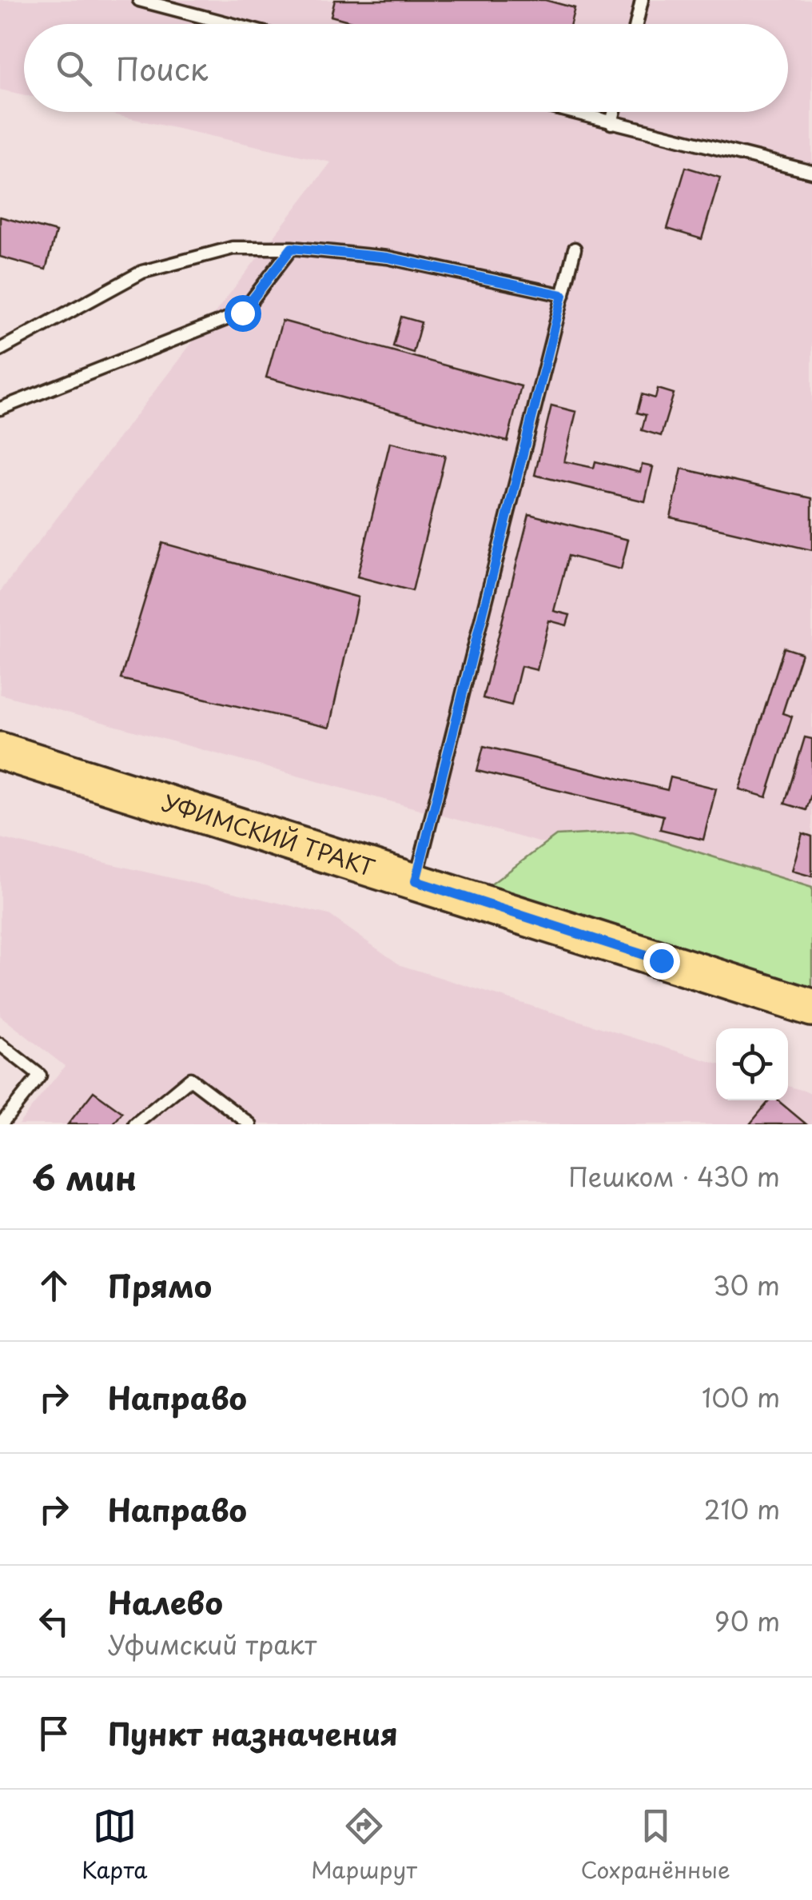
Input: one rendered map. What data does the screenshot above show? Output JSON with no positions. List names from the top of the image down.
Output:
{
  "streets": {
    "main road": ["УФИМСКИЙ ТРАКТ"]
  },
  "page": {
    "search": "Поиск",
    "heading": ["6 мин", "Пешком · 430 m"],
    "list": [
      ["Прямо", "30 m"],
      ["Направо", "100 m"],
      ["Направо", "210 m"],
      ["Налево", "Уфимский тракт", "90 m"],
      "Пункт назначения"
    ],
    "nav": ["Карта", "Маршрут", "Сохранённые"]
  }
}
